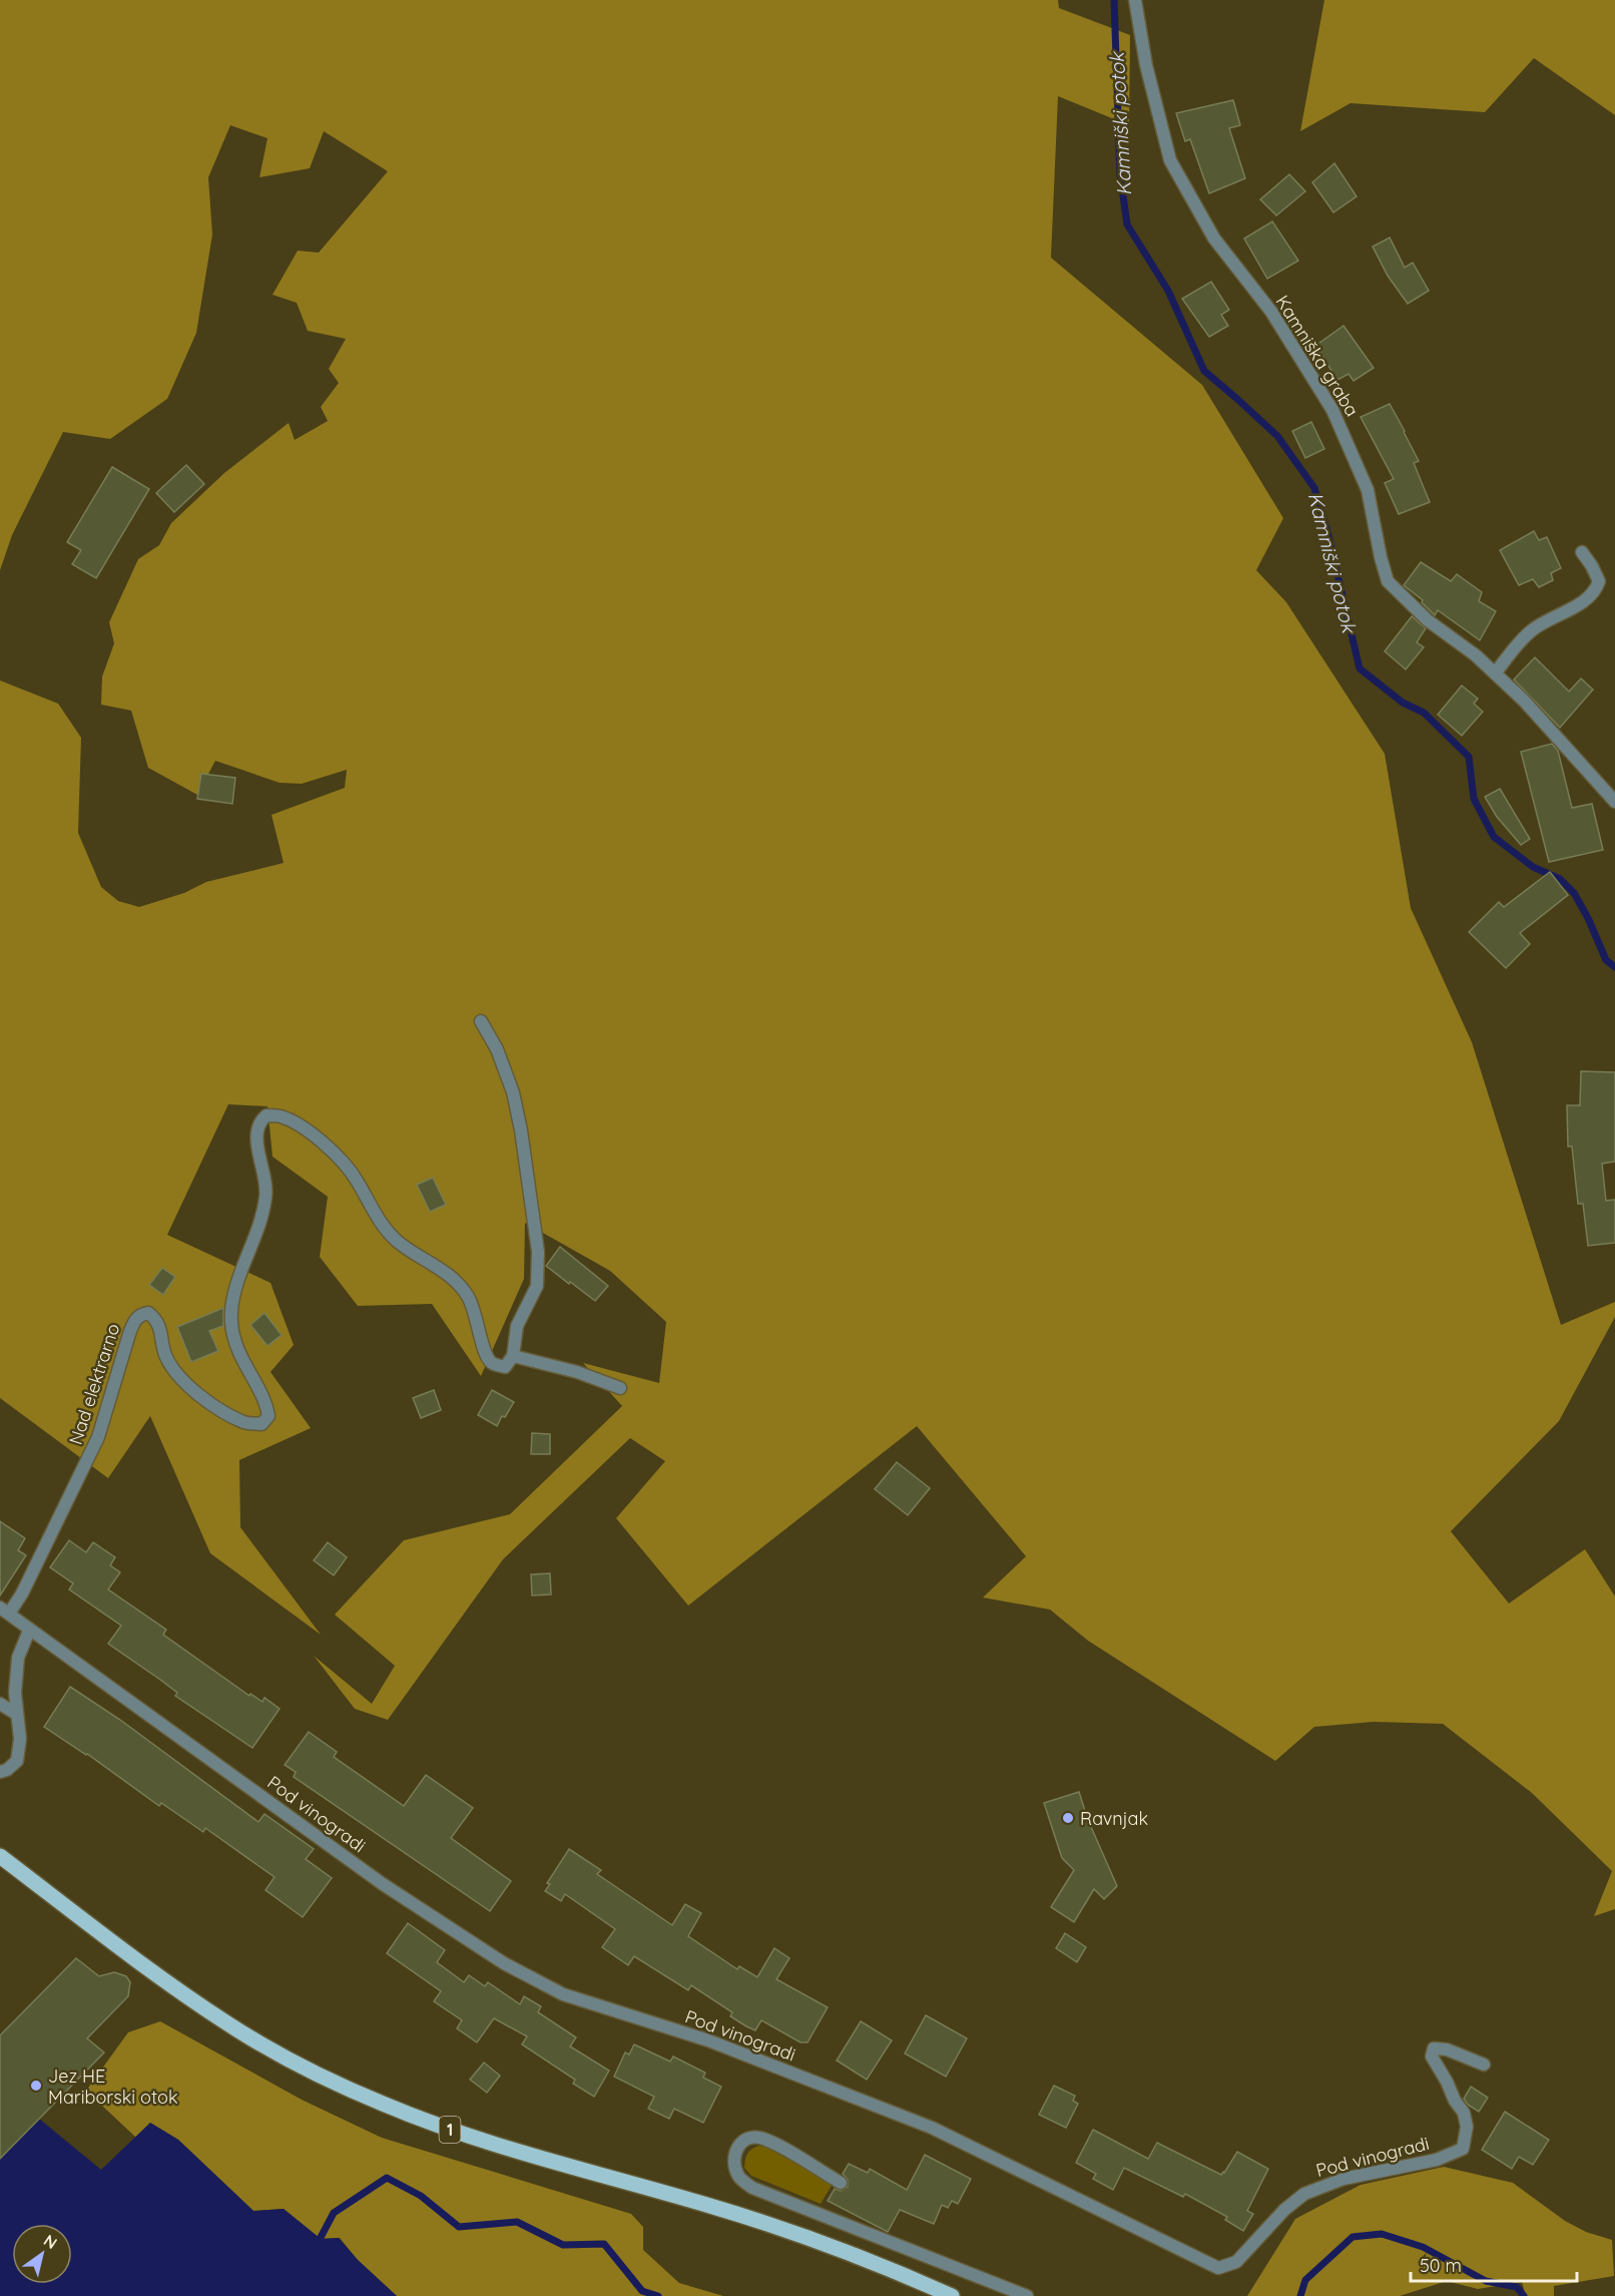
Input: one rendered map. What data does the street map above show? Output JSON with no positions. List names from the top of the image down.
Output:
{
  "streets": {
    "main road": ["1"],
    "street": ["Kamniška graba", "Nad elektrarno", "Pod vinogradi"]
  },
  "crossings": [
    ["Nad elektrarno", "Pod vinogradi"]
  ],
  "water": ["Kamniški potok"],
  "places": ["Ravnjak", "Jez HE Mariborski otok"],
  "scale_bar": "50 m",
  "north": "top right"
}
